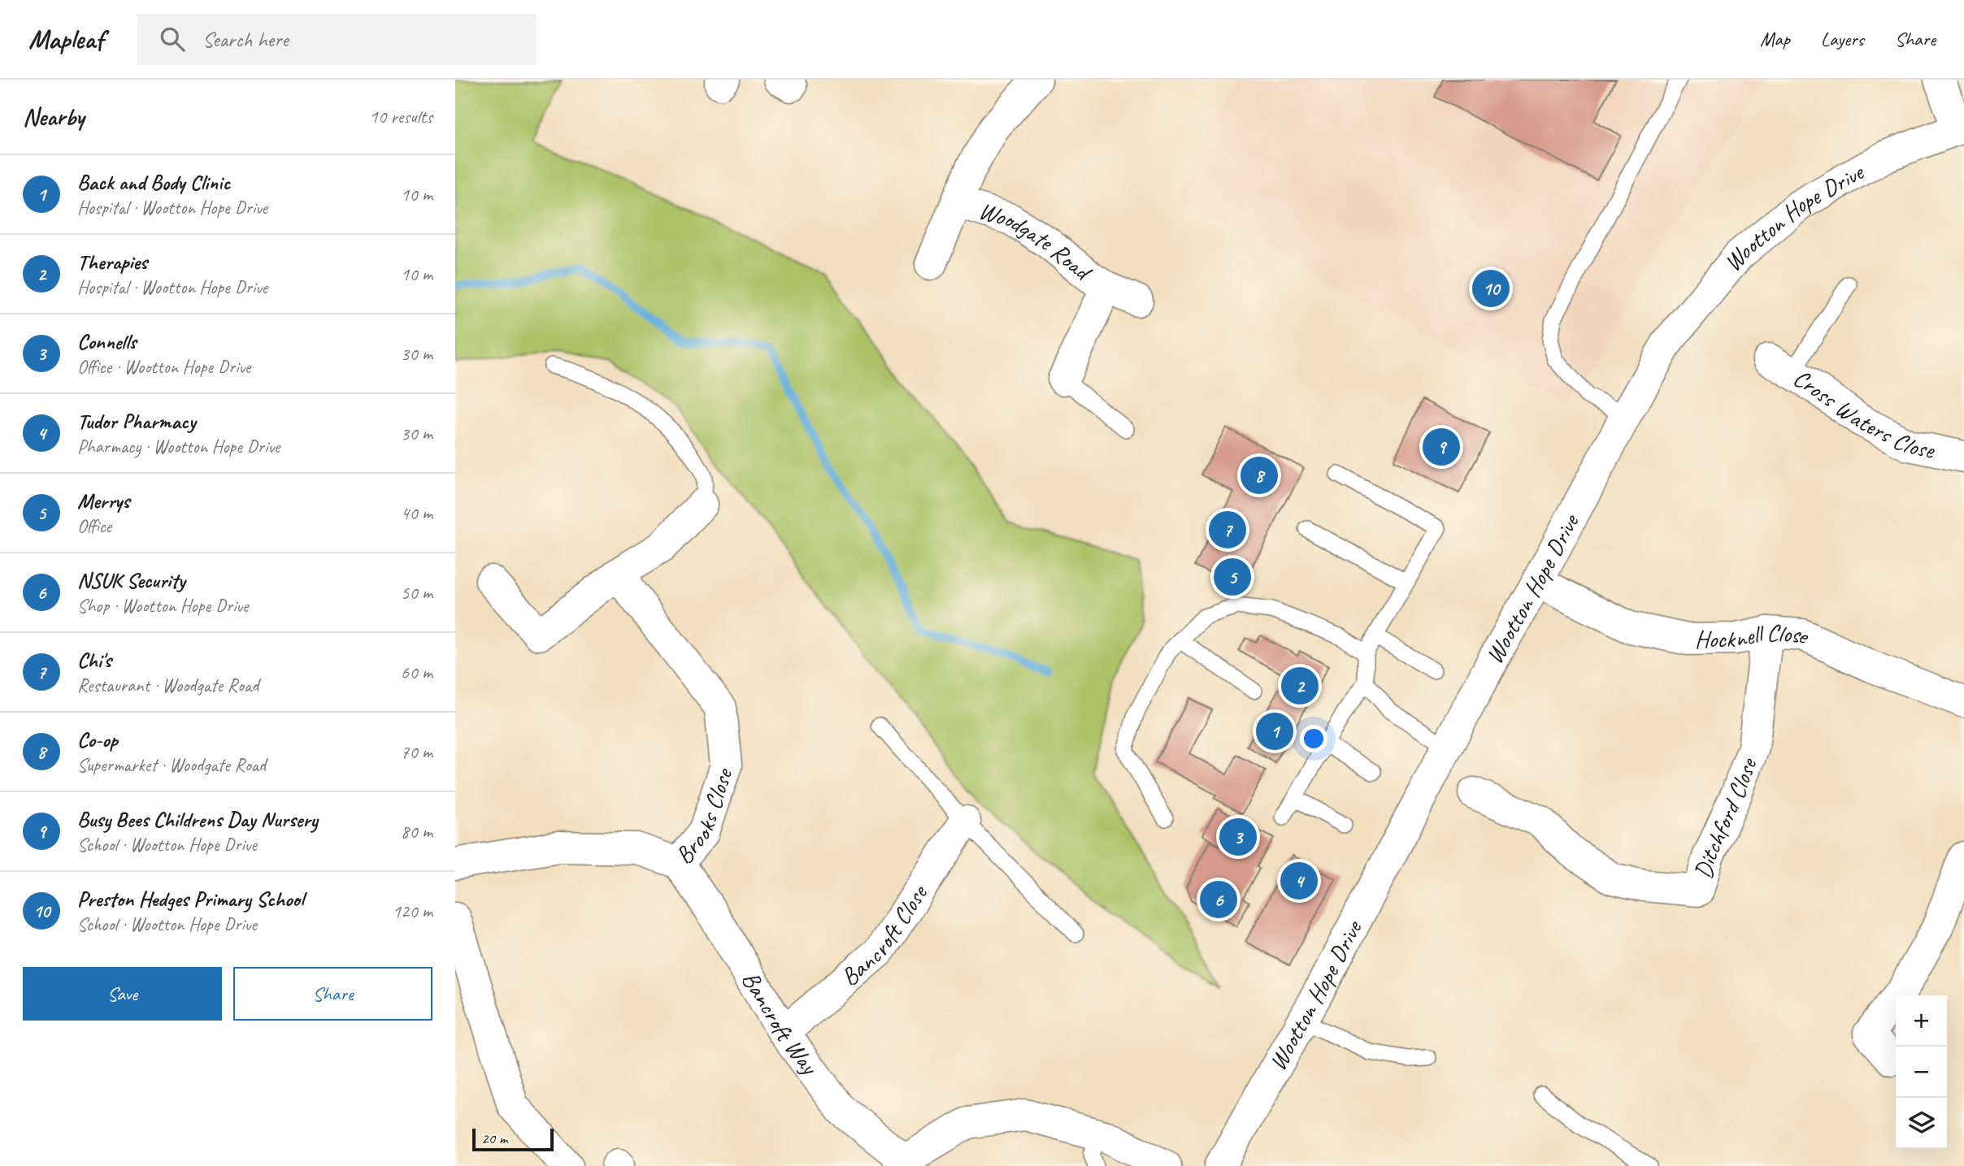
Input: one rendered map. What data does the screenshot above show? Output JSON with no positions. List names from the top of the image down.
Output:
{
  "streets": {
    "street": [
      "Wootton Hope Drive",
      "Woodgate Road",
      "Cross Waters Close",
      "Hocknell Close",
      "Brooks Close",
      "Ditchford Close",
      "Bancroft Close",
      "Bancroft Way"
    ]
  },
  "crossings": [
    ["Wootton Hope Drive", "Hocknell Close"],
    ["Hocknell Close", "Ditchford Close"],
    ["Brooks Close", "Bancroft Way"],
    ["Bancroft Close", "Bancroft Way"]
  ],
  "scale_bar": "20 m",
  "page": {
    "header": "Mapleaf",
    "search": "Search here",
    "nav": ["Map", "Layers", "Share"],
    "heading": ["Nearby", "10 results"],
    "list": [
      {
        "mark": "1",
        "name": "Back and Body Clinic",
        "note": "Hospital · Wootton Hope Drive",
        "value": "10 m"
      },
      {
        "mark": "2",
        "name": "Therapies",
        "note": "Hospital · Wootton Hope Drive",
        "value": "10 m"
      },
      {
        "mark": "3",
        "name": "Connells",
        "note": "Office · Wootton Hope Drive",
        "value": "30 m"
      },
      {
        "mark": "4",
        "name": "Tudor Pharmacy",
        "note": "Pharmacy · Wootton Hope Drive",
        "value": "30 m"
      },
      {
        "mark": "5",
        "name": "Merrys",
        "note": "Office",
        "value": "40 m"
      },
      {
        "mark": "6",
        "name": "NSUK Security",
        "note": "Shop · Wootton Hope Drive",
        "value": "50 m"
      },
      {
        "mark": "7",
        "name": "Chi's",
        "note": "Restaurant · Woodgate Road",
        "value": "60 m"
      },
      {
        "mark": "8",
        "name": "Co-op",
        "note": "Supermarket · Woodgate Road",
        "value": "70 m"
      },
      {
        "mark": "9",
        "name": "Busy Bees Childrens Day Nursery",
        "note": "School · Wootton Hope Drive",
        "value": "80 m"
      },
      {
        "mark": "10",
        "name": "Preston Hedges Primary School",
        "note": "School · Wootton Hope Drive",
        "value": "120 m"
      }
    ],
    "pins": [
      "10",
      "9",
      "8",
      "7",
      "5",
      "2",
      "1",
      "3",
      "4",
      "6"
    ],
    "buttons": ["Save", "Share"],
    "map_buttons": ["+", "−"],
    "scale": "20 m"
  }
}
